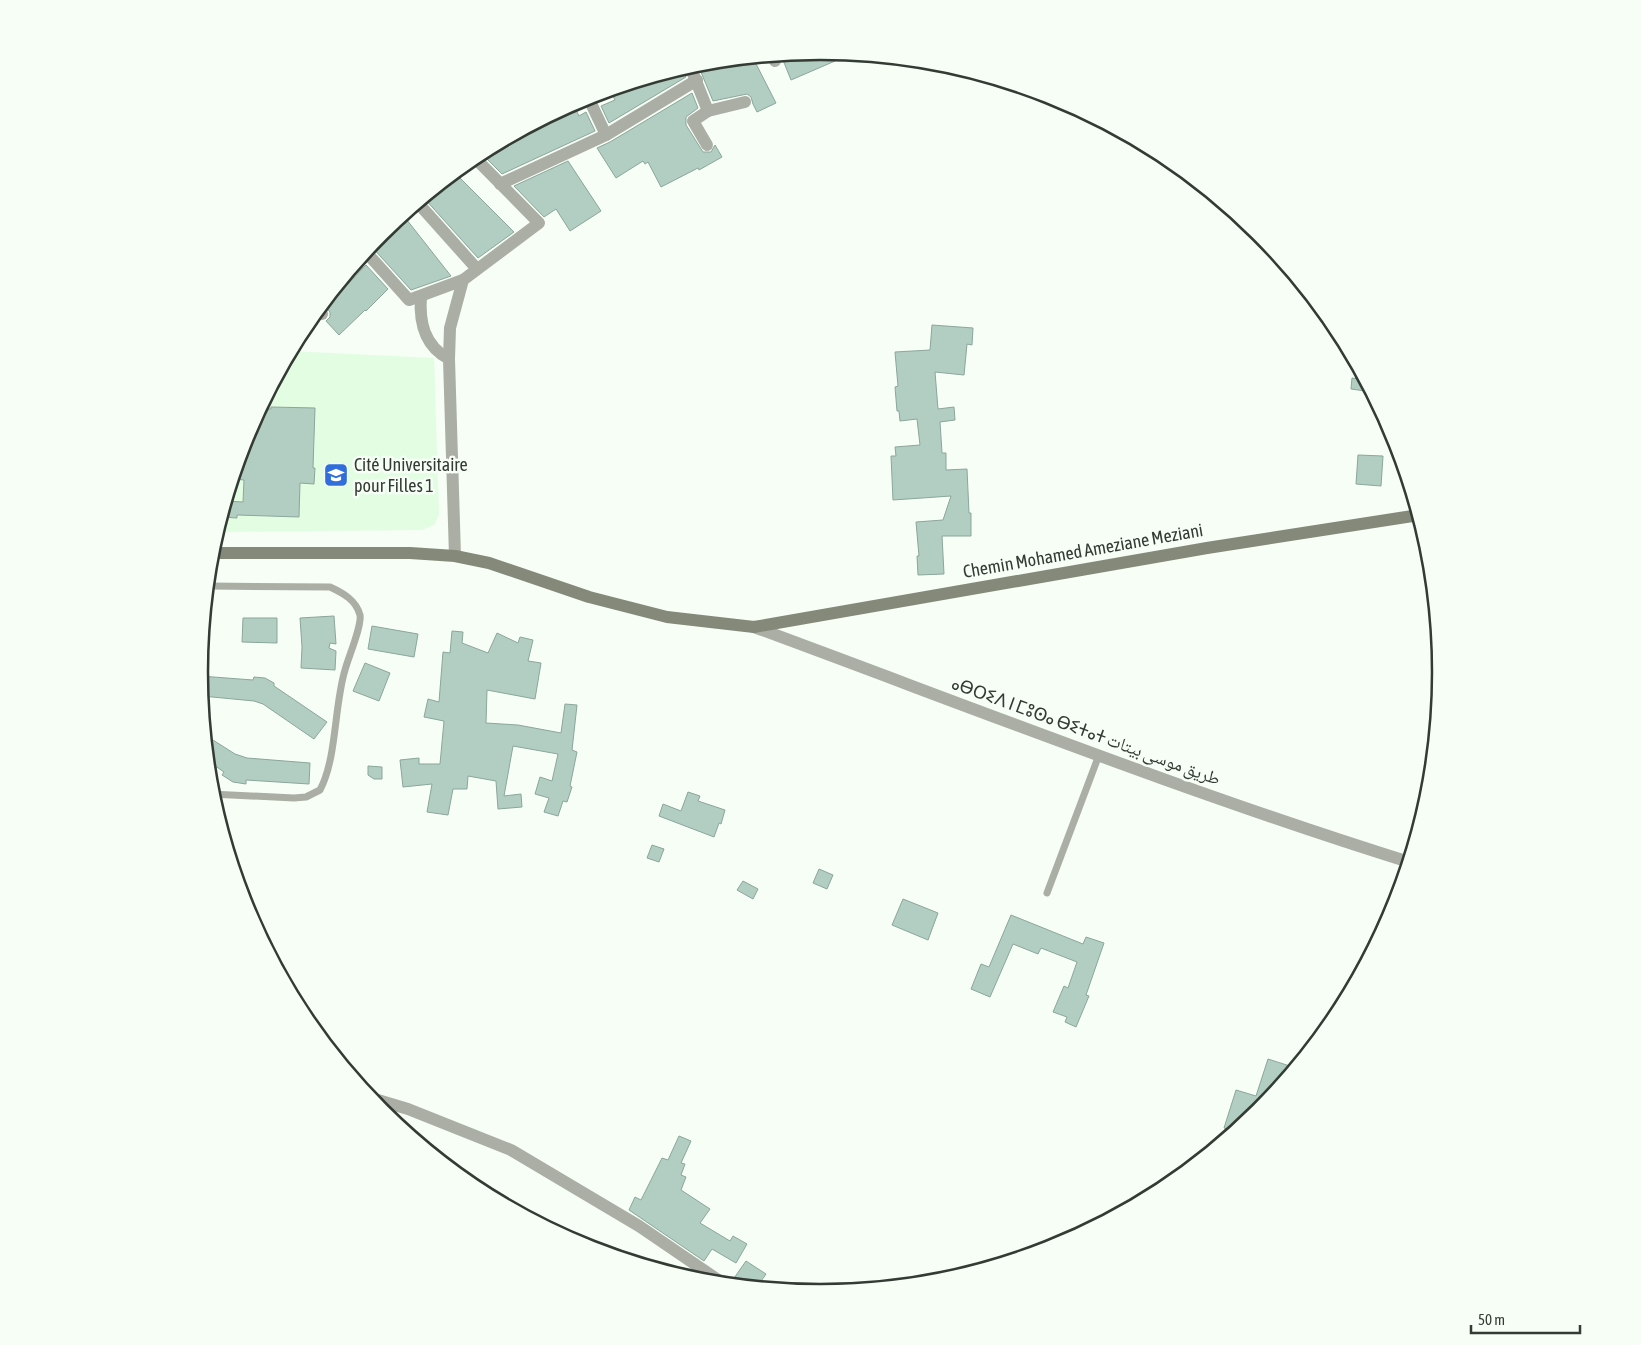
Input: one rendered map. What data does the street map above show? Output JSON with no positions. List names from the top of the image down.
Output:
{
  "streets": {
    "main road": ["Chemin Mohamed Ameziane Meziani"],
    "street": ["ⴰⴱⵔⵉⴷ ⵏ ⵎⵓⵙⴰ ⴱⵉⵜⴰⵜ طريق موسى بيتات"]
  },
  "crossings": [
    ["Chemin Mohamed Ameziane Meziani", "ⴰⴱⵔⵉⴷ ⵏ ⵎⵓⵙⴰ ⴱⵉⵜⴰⵜ طريق موسى بيتات"]
  ],
  "places": {
    "school or university": ["Cité Universitaire pour Filles 1"]
  },
  "scale_bar": "50 m"
}
